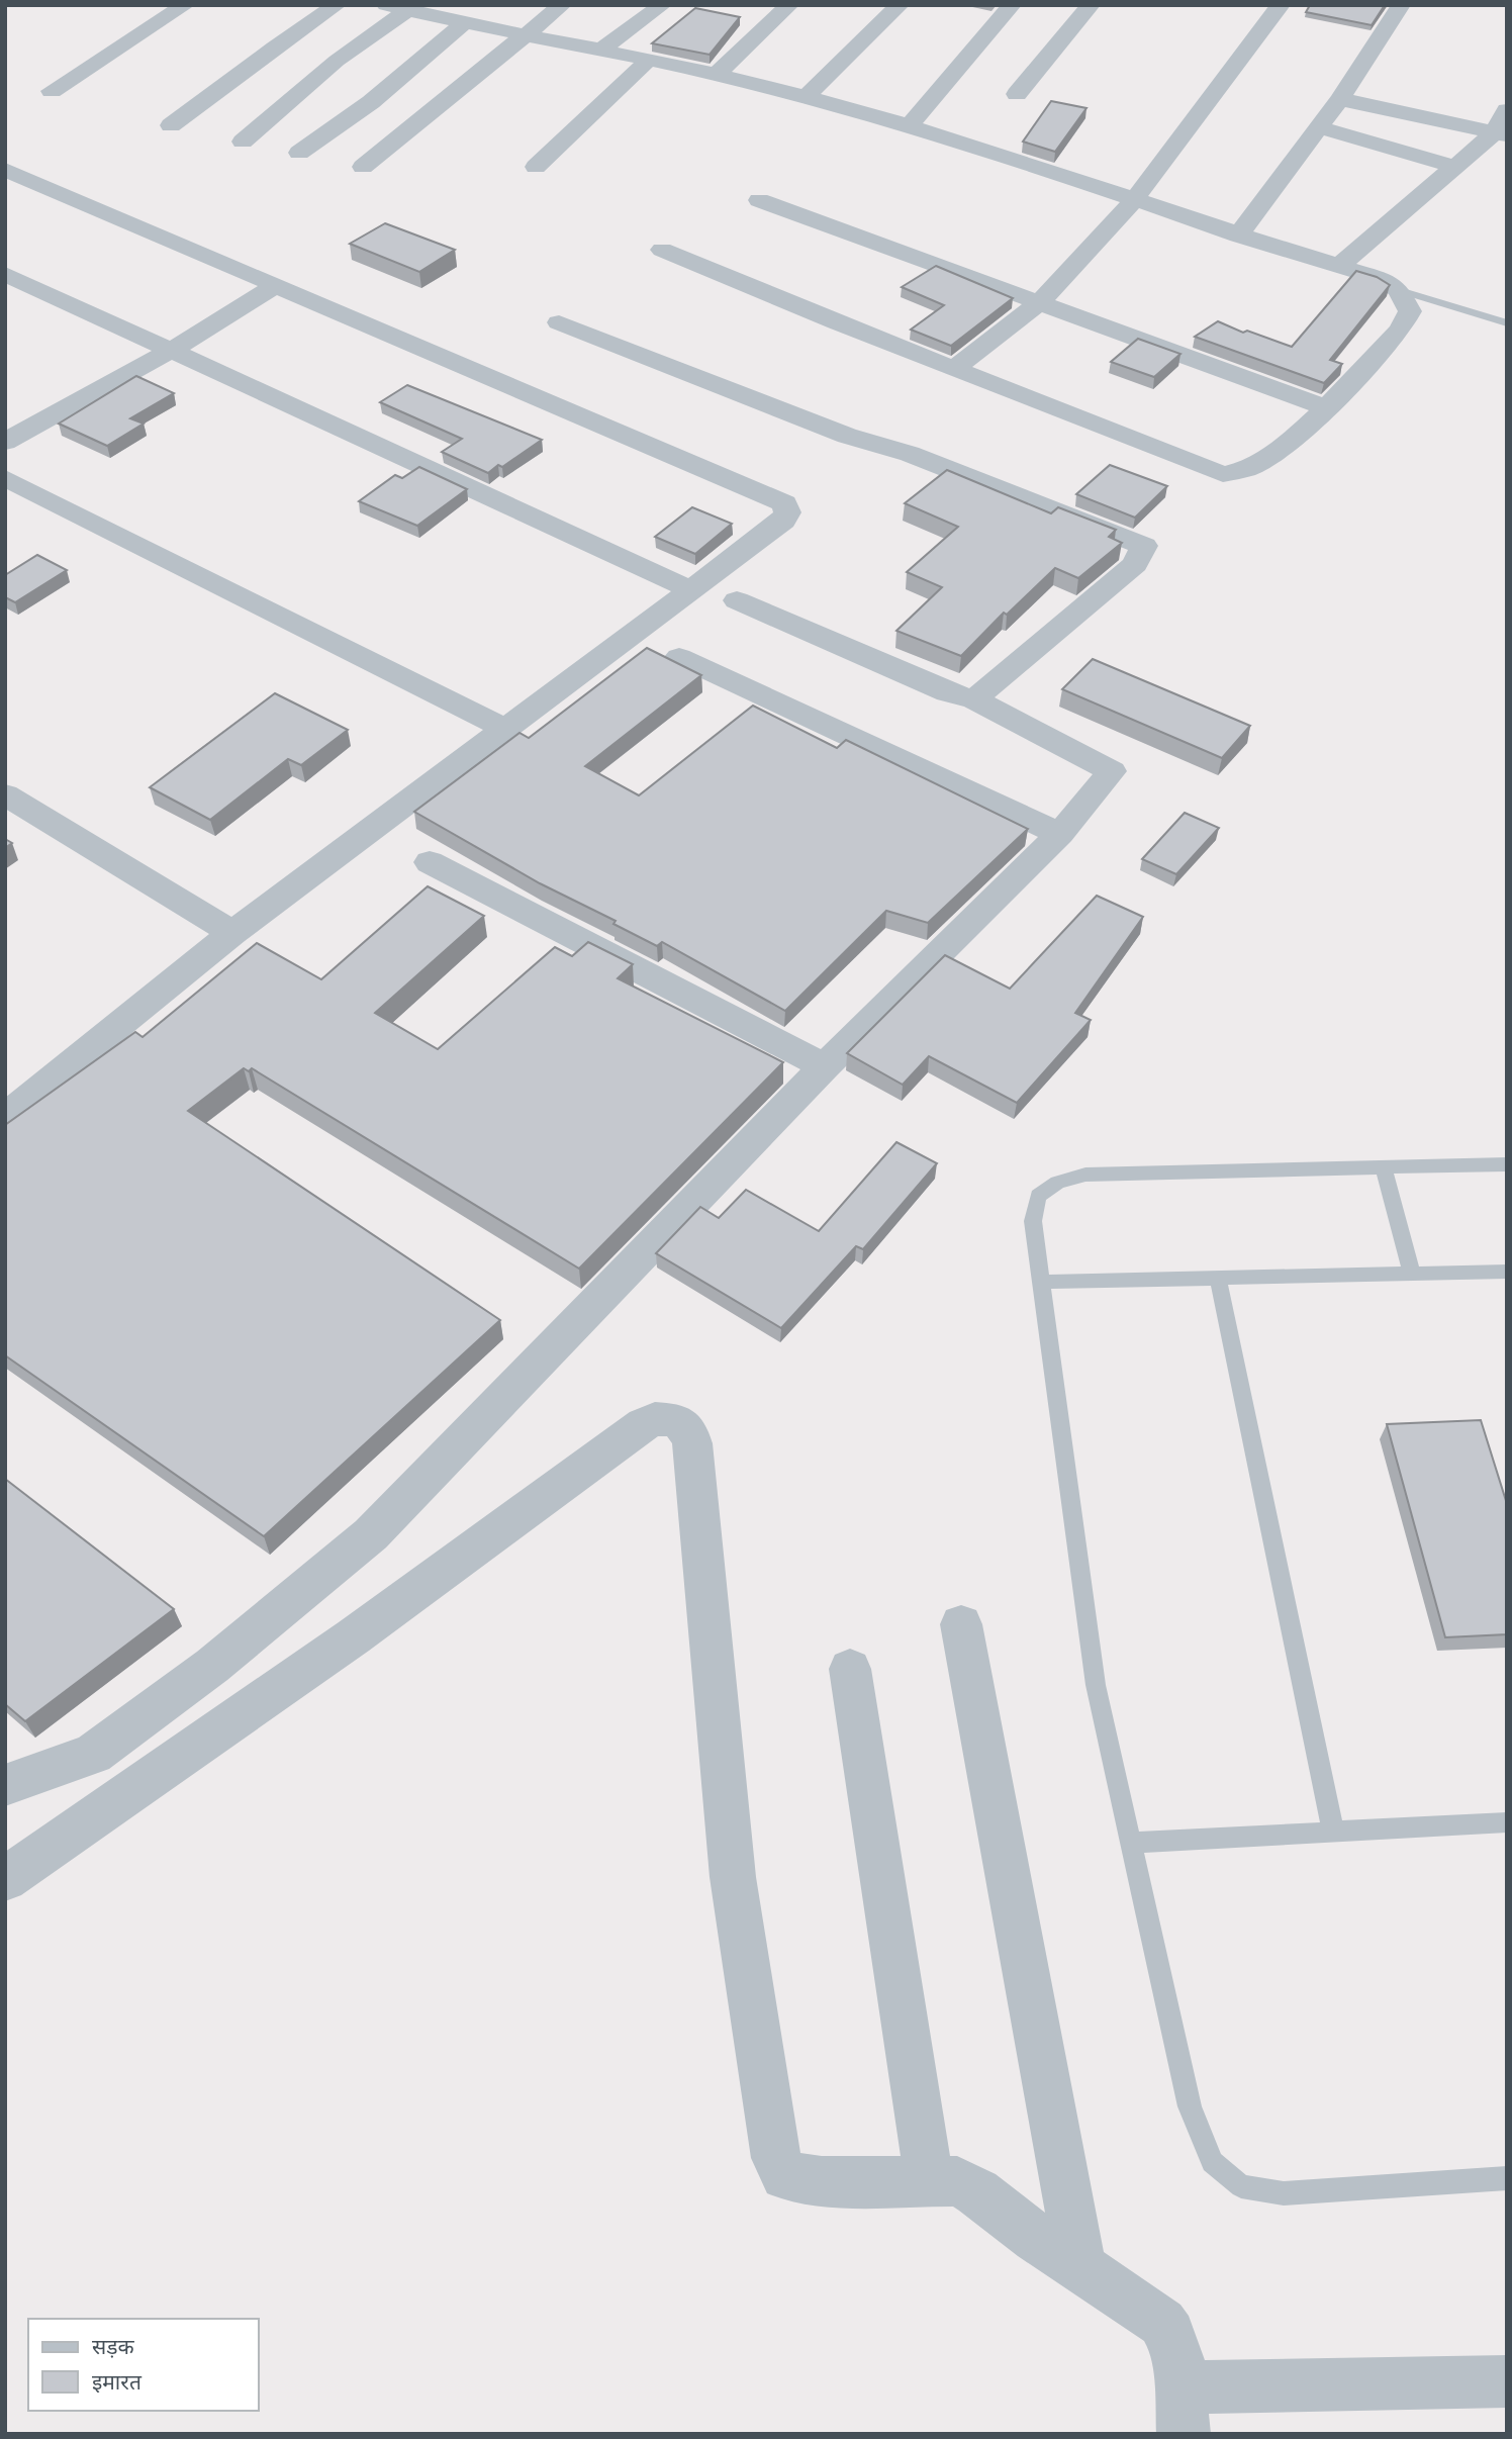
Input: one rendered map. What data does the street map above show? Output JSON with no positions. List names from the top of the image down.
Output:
{
  "legend": ["सड़क", "इमारत"]
}
